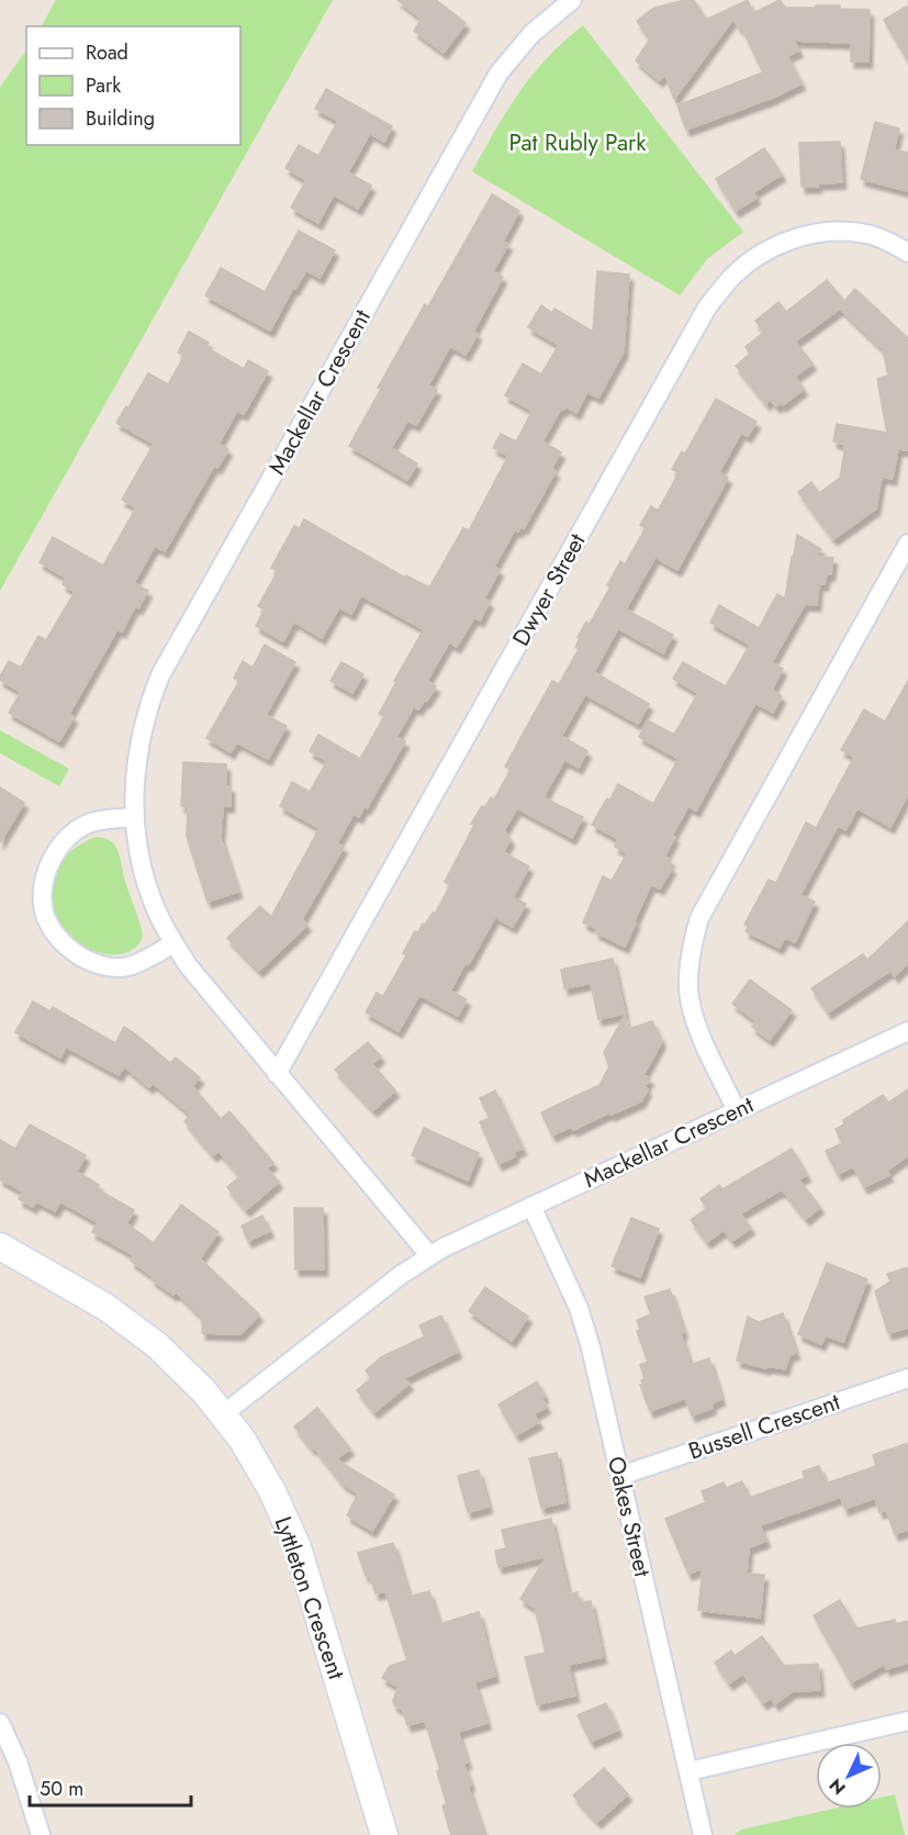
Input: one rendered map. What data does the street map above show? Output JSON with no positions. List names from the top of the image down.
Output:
{
  "streets": {
    "street": [
      "Mackellar Crescent",
      "Dwyer Street",
      "Bussell Crescent",
      "Oakes Street",
      "Lyttleton Crescent"
    ]
  },
  "crossings": [
    ["Mackellar Crescent", "Dwyer Street"],
    ["Mackellar Crescent", "Oakes Street"],
    ["Mackellar Crescent", "Lyttleton Crescent"],
    ["Bussell Crescent", "Oakes Street"]
  ],
  "parks": ["Pat Rubly Park"],
  "legend": ["Road", "Park", "Building"],
  "scale_bar": "50 m",
  "north": "bottom left"
}
